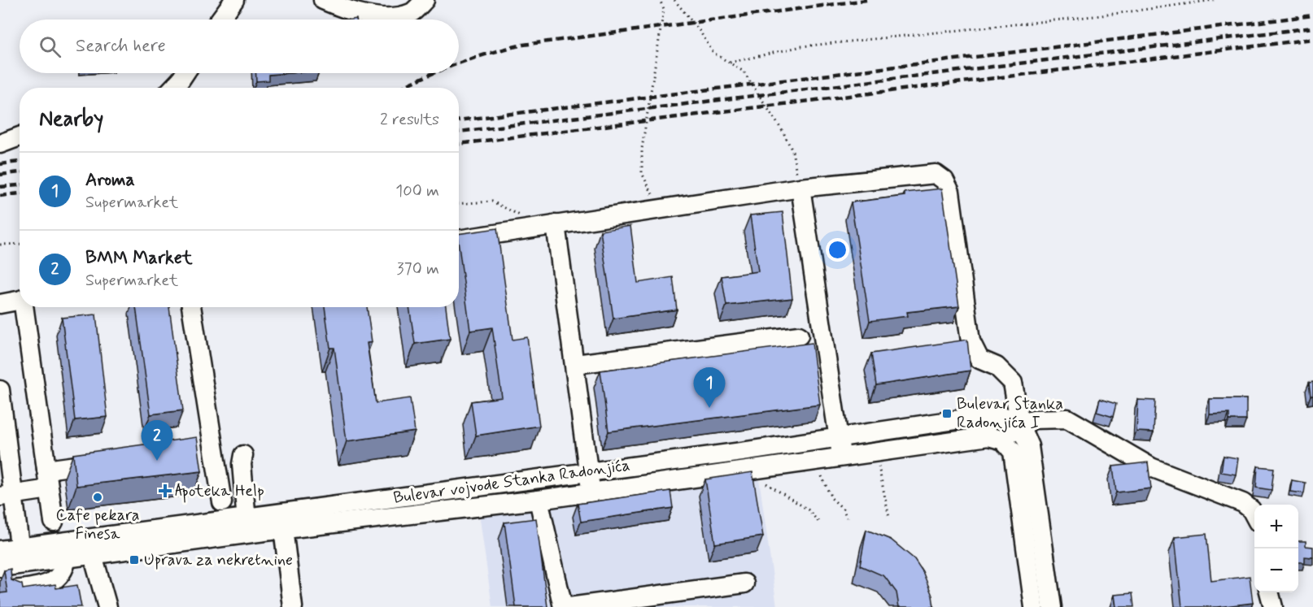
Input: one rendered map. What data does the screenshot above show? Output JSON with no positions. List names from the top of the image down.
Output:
{
  "streets": {
    "street": ["Bulevar vojvode Stanka Radonjića"]
  },
  "places": {
    "transit": ["Bulevar Stanka Radonjića I", "Uprava za nekretnine"],
    "health": ["Apoteka Help"],
    "other": ["Cafe pekara Finesa"]
  },
  "page": {
    "search": "Search here",
    "heading": ["Nearby", "2 results"],
    "list": [
      {
        "mark": "1",
        "name": "Aroma",
        "note": "Supermarket",
        "value": "100 m"
      },
      {
        "mark": "2",
        "name": "BMM Market",
        "note": "Supermarket",
        "value": "370 m"
      }
    ],
    "pins": ["1", "2"],
    "map_buttons": ["+", "−"]
  }
}
